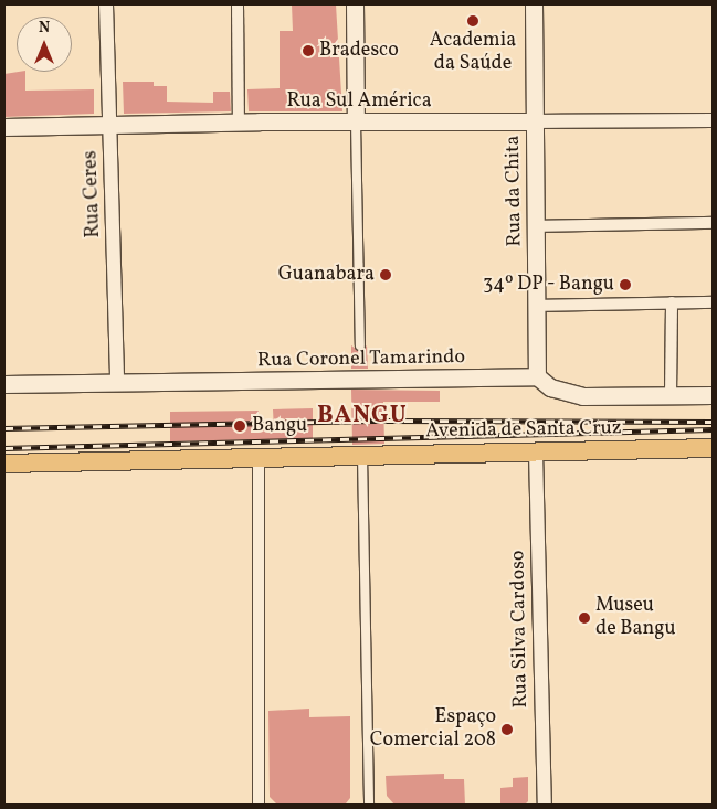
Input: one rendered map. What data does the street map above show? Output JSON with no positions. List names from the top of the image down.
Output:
{
  "streets": {
    "main road": [
      "Rua Sul América",
      "Rua da Chita",
      "Rua Coronel Tamarindo",
      "Avenida de Santa Cruz"
    ],
    "street": ["Rua Ceres", "Rua Silva Cardoso"]
  },
  "crossings": [
    ["Rua Sul América", "Rua da Chita"],
    ["Rua Sul América", "Rua Ceres"],
    ["Rua da Chita", "Rua Coronel Tamarindo"],
    ["Rua Ceres", "Rua Coronel Tamarindo"],
    ["Avenida de Santa Cruz", "Rua Silva Cardoso"]
  ],
  "districts": ["BANGU"],
  "places": [
    "Academia da Saúde",
    "Bradesco",
    "Guanabara",
    "34º DP - Bangu",
    "Bangu",
    "Museu de Bangu",
    "Espaço Comercial 208"
  ],
  "north": "top"
}
